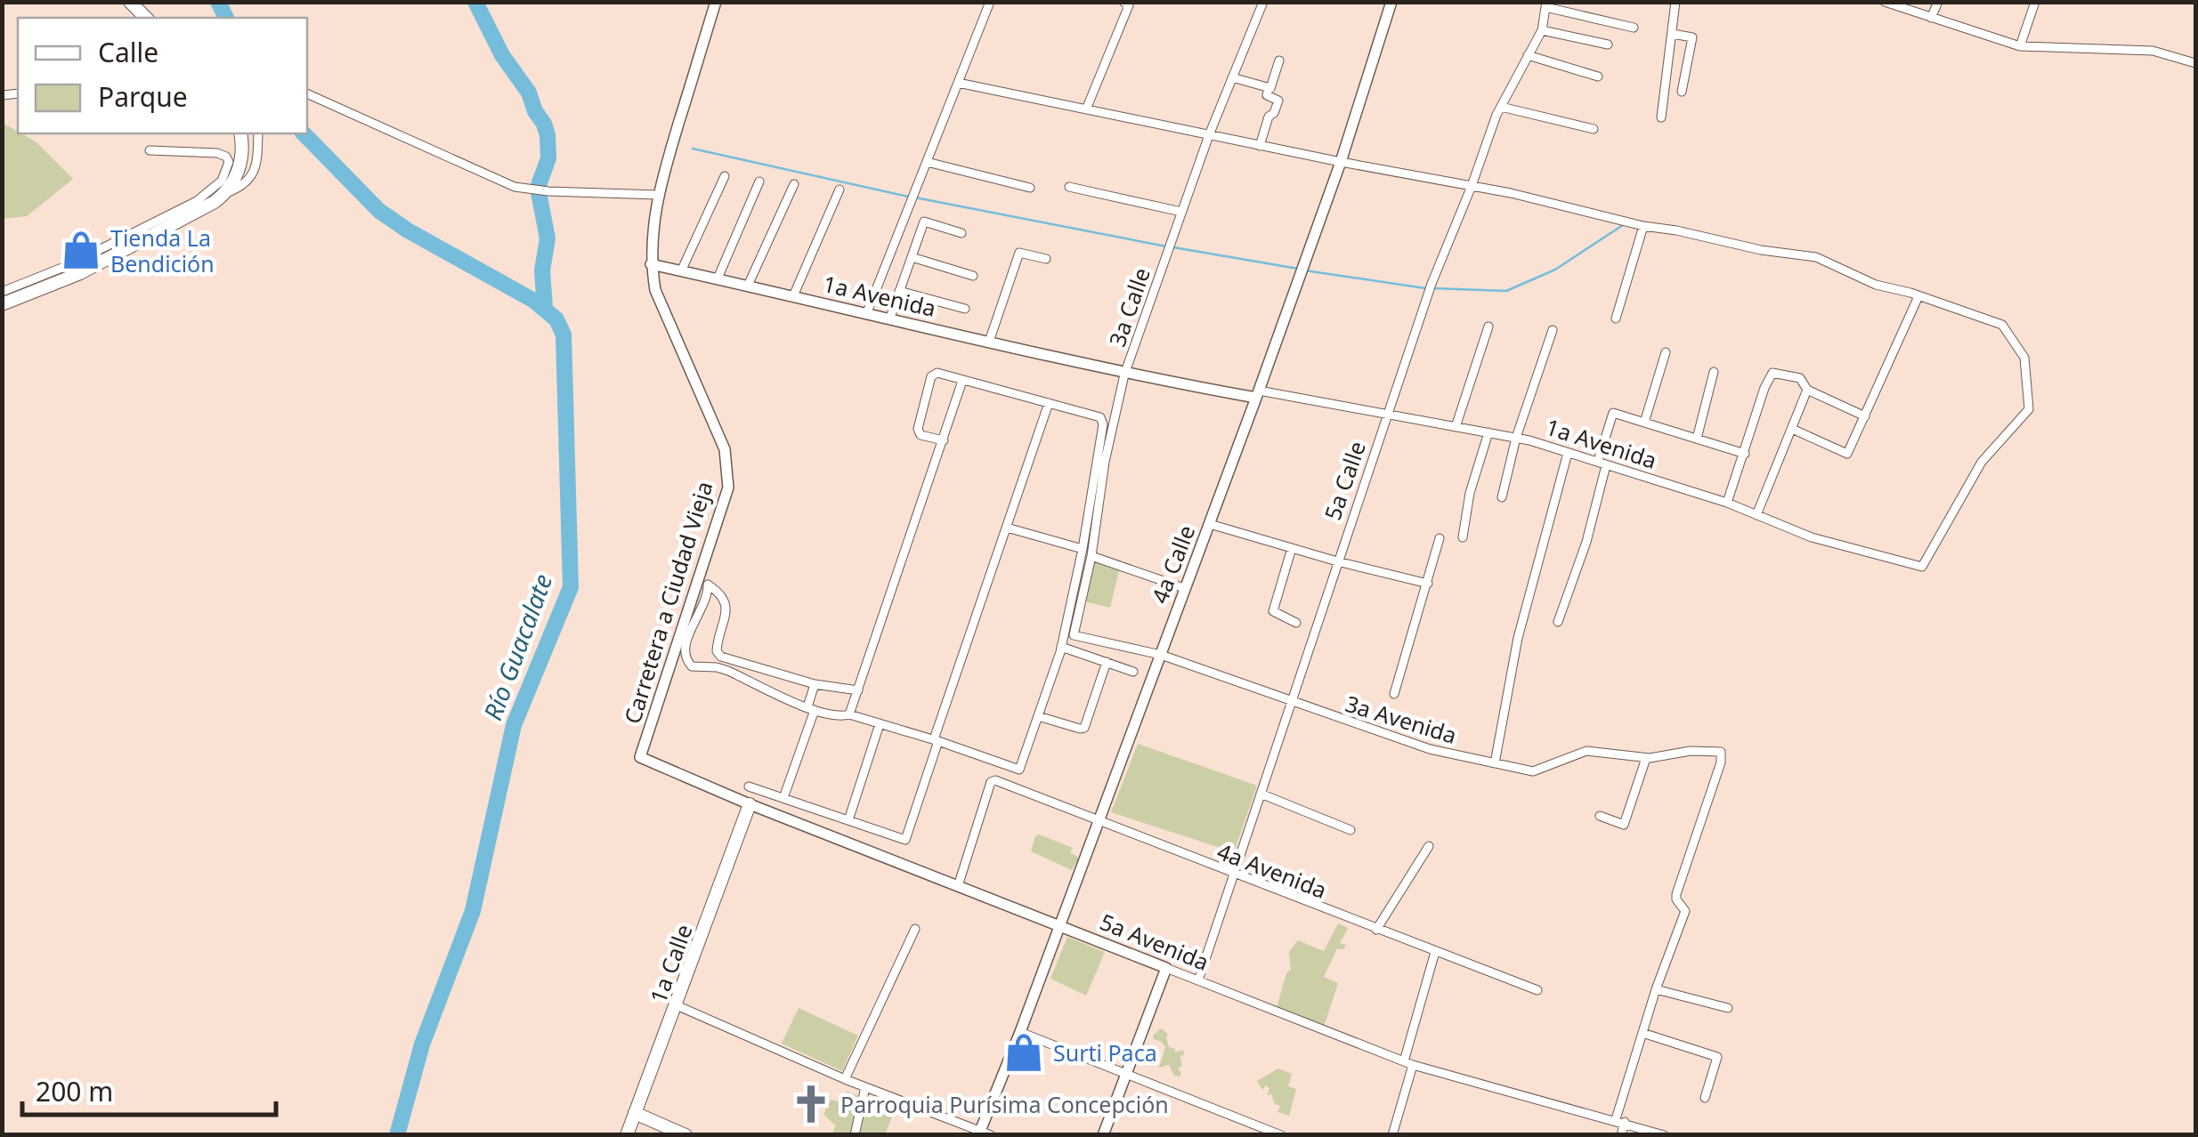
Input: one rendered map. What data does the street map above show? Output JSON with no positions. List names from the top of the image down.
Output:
{
  "streets": {
    "main road": [
      "1a Avenida",
      "4a Calle",
      "Carretera a Ciudad Vieja",
      "5a Avenida",
      "1a Calle"
    ],
    "street": [
      "3a Calle",
      "5a Calle",
      "3a Avenida",
      "4a Avenida"
    ]
  },
  "crossings": [
    ["1a Avenida", "3a Calle"],
    ["1a Avenida", "5a Calle"],
    ["1a Avenida", "4a Calle"],
    ["1a Avenida", "Carretera a Ciudad Vieja"],
    ["3a Calle", "3a Avenida"],
    ["5a Calle", "3a Avenida"],
    ["5a Calle", "4a Avenida"],
    ["5a Calle", "5a Avenida"],
    ["4a Calle", "3a Avenida"],
    ["4a Calle", "4a Avenida"],
    ["4a Calle", "5a Avenida"],
    ["Carretera a Ciudad Vieja", "5a Avenida"],
    ["4a Avenida", "5a Avenida"],
    ["5a Avenida", "1a Calle"]
  ],
  "water": ["Río Guacalate"],
  "places": {
    "shop": ["Tienda La Bendición", "Surti Paca"],
    "church": ["Parroquia Purísima Concepción"]
  },
  "legend": ["Calle", "Parque"],
  "scale_bar": "200 m"
}
